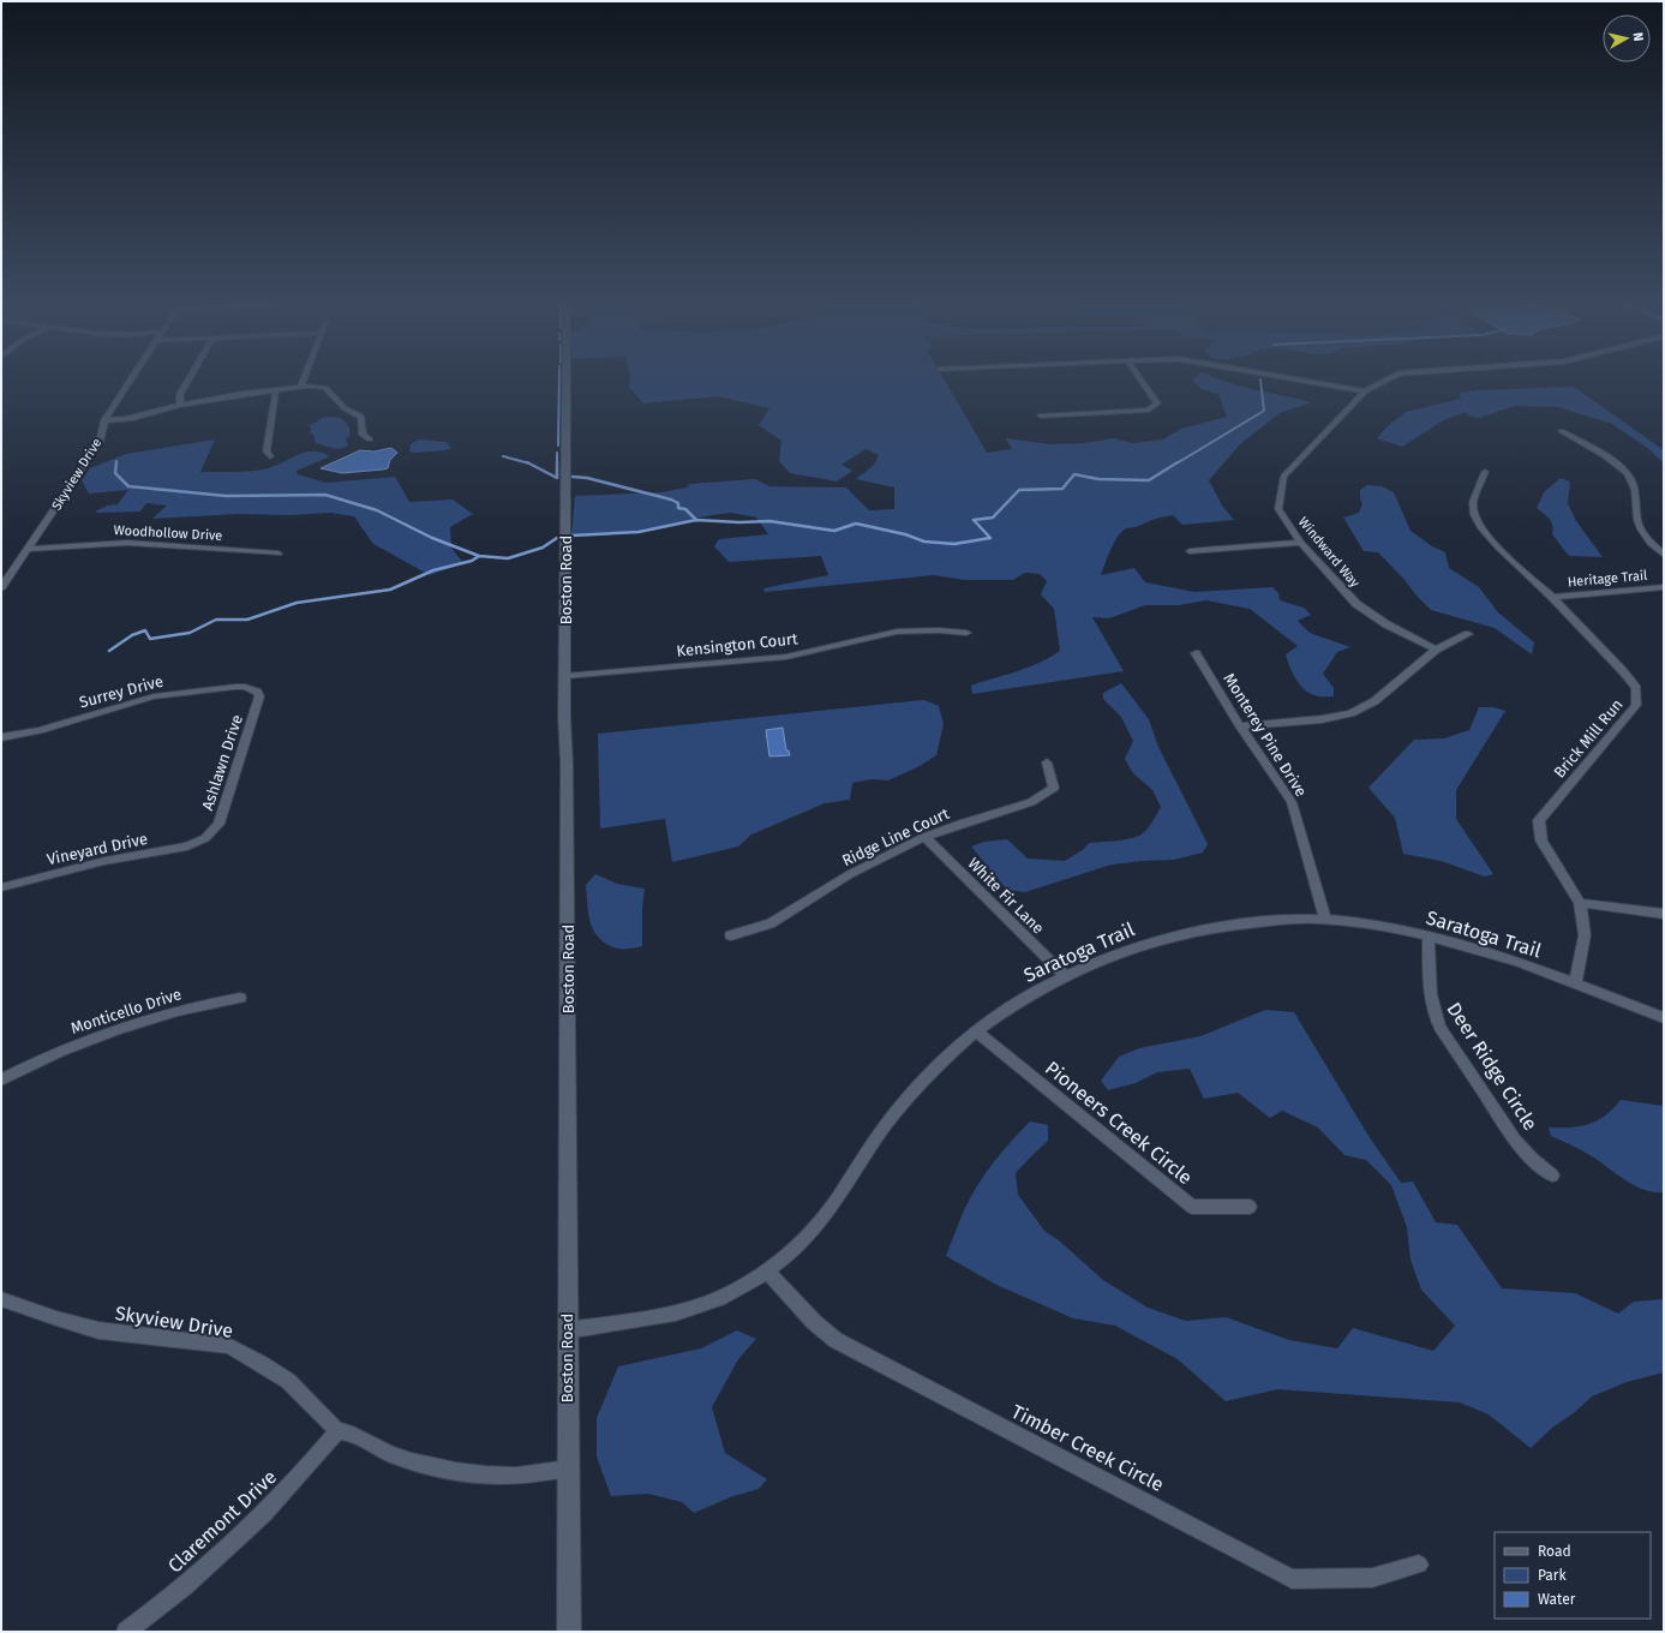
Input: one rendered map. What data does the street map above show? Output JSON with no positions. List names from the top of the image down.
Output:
{
  "streets": {
    "street": [
      "Skyview Drive",
      "Woodhollow Drive",
      "Windward Way",
      "Heritage Trail",
      "Boston Road",
      "Kensington Court",
      "Surrey Drive",
      "Monterey Pine Drive",
      "Brick Mill Run",
      "Ashlawn Drive",
      "Ridge Line Court",
      "Vineyard Drive",
      "White Fir Lane",
      "Saratoga Trail",
      "Monticello Drive",
      "Deer Ridge Circle",
      "Pioneers Creek Circle",
      "Timber Creek Circle",
      "Claremont Drive"
    ]
  },
  "crossings": [
    ["Skyview Drive", "Woodhollow Drive"],
    ["Skyview Drive", "Claremont Drive"],
    ["Heritage Trail", "Brick Mill Run"],
    ["Boston Road", "Kensington Court"],
    ["Boston Road", "Saratoga Trail"],
    ["Surrey Drive", "Ashlawn Drive"],
    ["Monterey Pine Drive", "Saratoga Trail"],
    ["Brick Mill Run", "Saratoga Trail"],
    ["Ashlawn Drive", "Vineyard Drive"],
    ["Ridge Line Court", "White Fir Lane"],
    ["White Fir Lane", "Saratoga Trail"],
    ["Saratoga Trail", "Deer Ridge Circle"],
    ["Saratoga Trail", "Pioneers Creek Circle"],
    ["Saratoga Trail", "Timber Creek Circle"]
  ],
  "legend": ["Road", "Park", "Water"],
  "north": "right"
}
